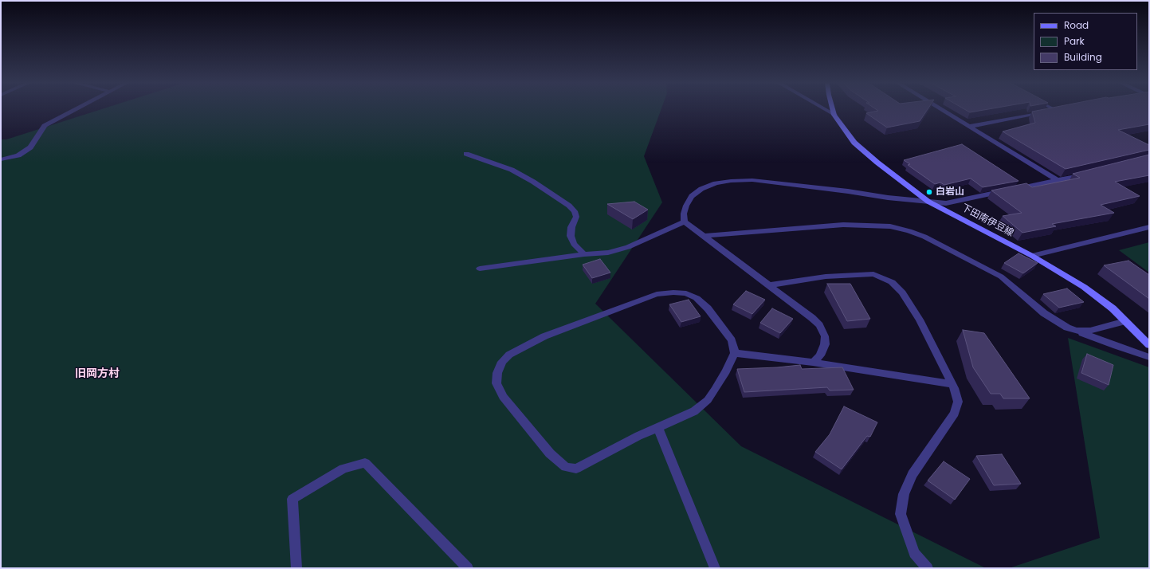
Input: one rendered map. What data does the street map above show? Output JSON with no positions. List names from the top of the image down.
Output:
{
  "streets": {
    "main road": ["下田南伊豆線"]
  },
  "districts": ["旧岡方村"],
  "places": ["白岩山"],
  "legend": ["Road", "Park", "Building"]
}
